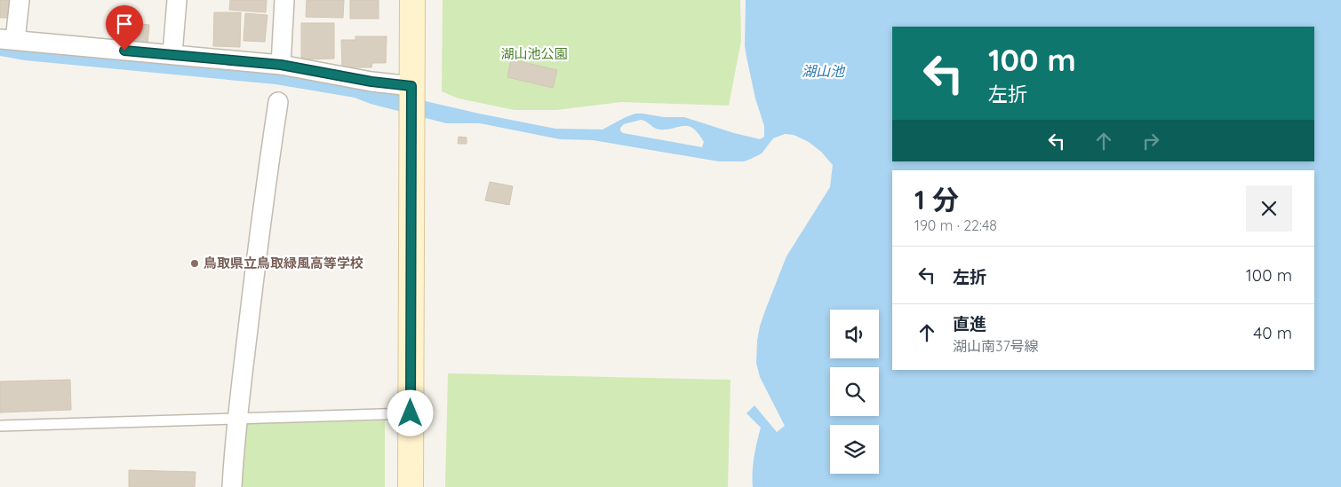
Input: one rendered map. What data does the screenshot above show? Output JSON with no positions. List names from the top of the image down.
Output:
{
  "water": ["湖山池"],
  "parks": ["湖山池公園"],
  "places": ["鳥取県立鳥取緑風高等学校"],
  "page": {
    "turn": ["100 m", "左折"],
    "heading": ["1 分", "190 m · 22:48"],
    "list": [
      {
        "name": "左折",
        "value": "100 m"
      },
      {
        "name": "直進",
        "note": "湖山南37号線",
        "value": "40 m"
      }
    ]
  }
}
